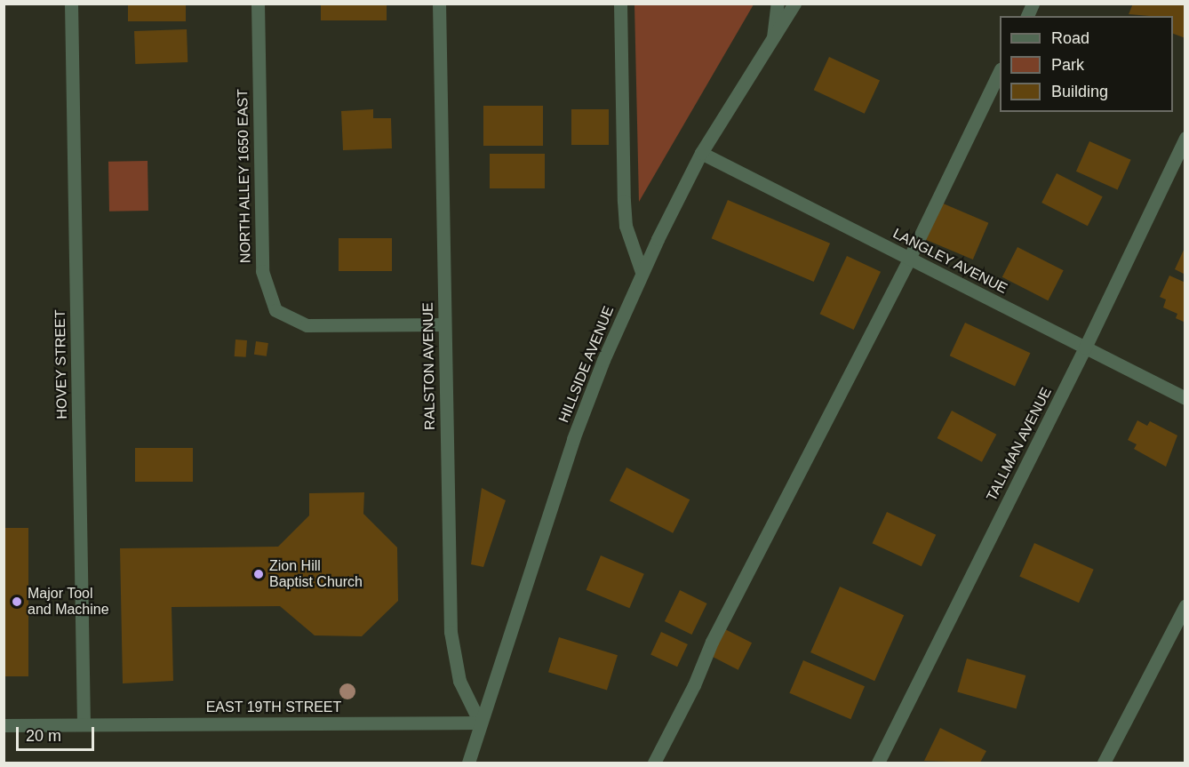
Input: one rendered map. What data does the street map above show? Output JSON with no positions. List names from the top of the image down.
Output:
{
  "streets": {
    "street": [
      "NORTH ALLEY 1650 EAST",
      "LANGLEY AVENUE",
      "HOVEY STREET",
      "HILLSIDE AVENUE",
      "RALSTON AVENUE",
      "TALLMAN AVENUE",
      "EAST 19TH STREET"
    ]
  },
  "crossings": [
    ["NORTH ALLEY 1650 EAST", "RALSTON AVENUE"],
    ["LANGLEY AVENUE", "HILLSIDE AVENUE"],
    ["LANGLEY AVENUE", "TALLMAN AVENUE"],
    ["HOVEY STREET", "EAST 19TH STREET"],
    ["HILLSIDE AVENUE", "RALSTON AVENUE"],
    ["HILLSIDE AVENUE", "EAST 19TH STREET"],
    ["RALSTON AVENUE", "EAST 19TH STREET"]
  ],
  "places": ["Zion Hill Baptist Church", "Major Tool and Machine"],
  "legend": ["Road", "Park", "Building"],
  "scale_bar": "20 m"
}
